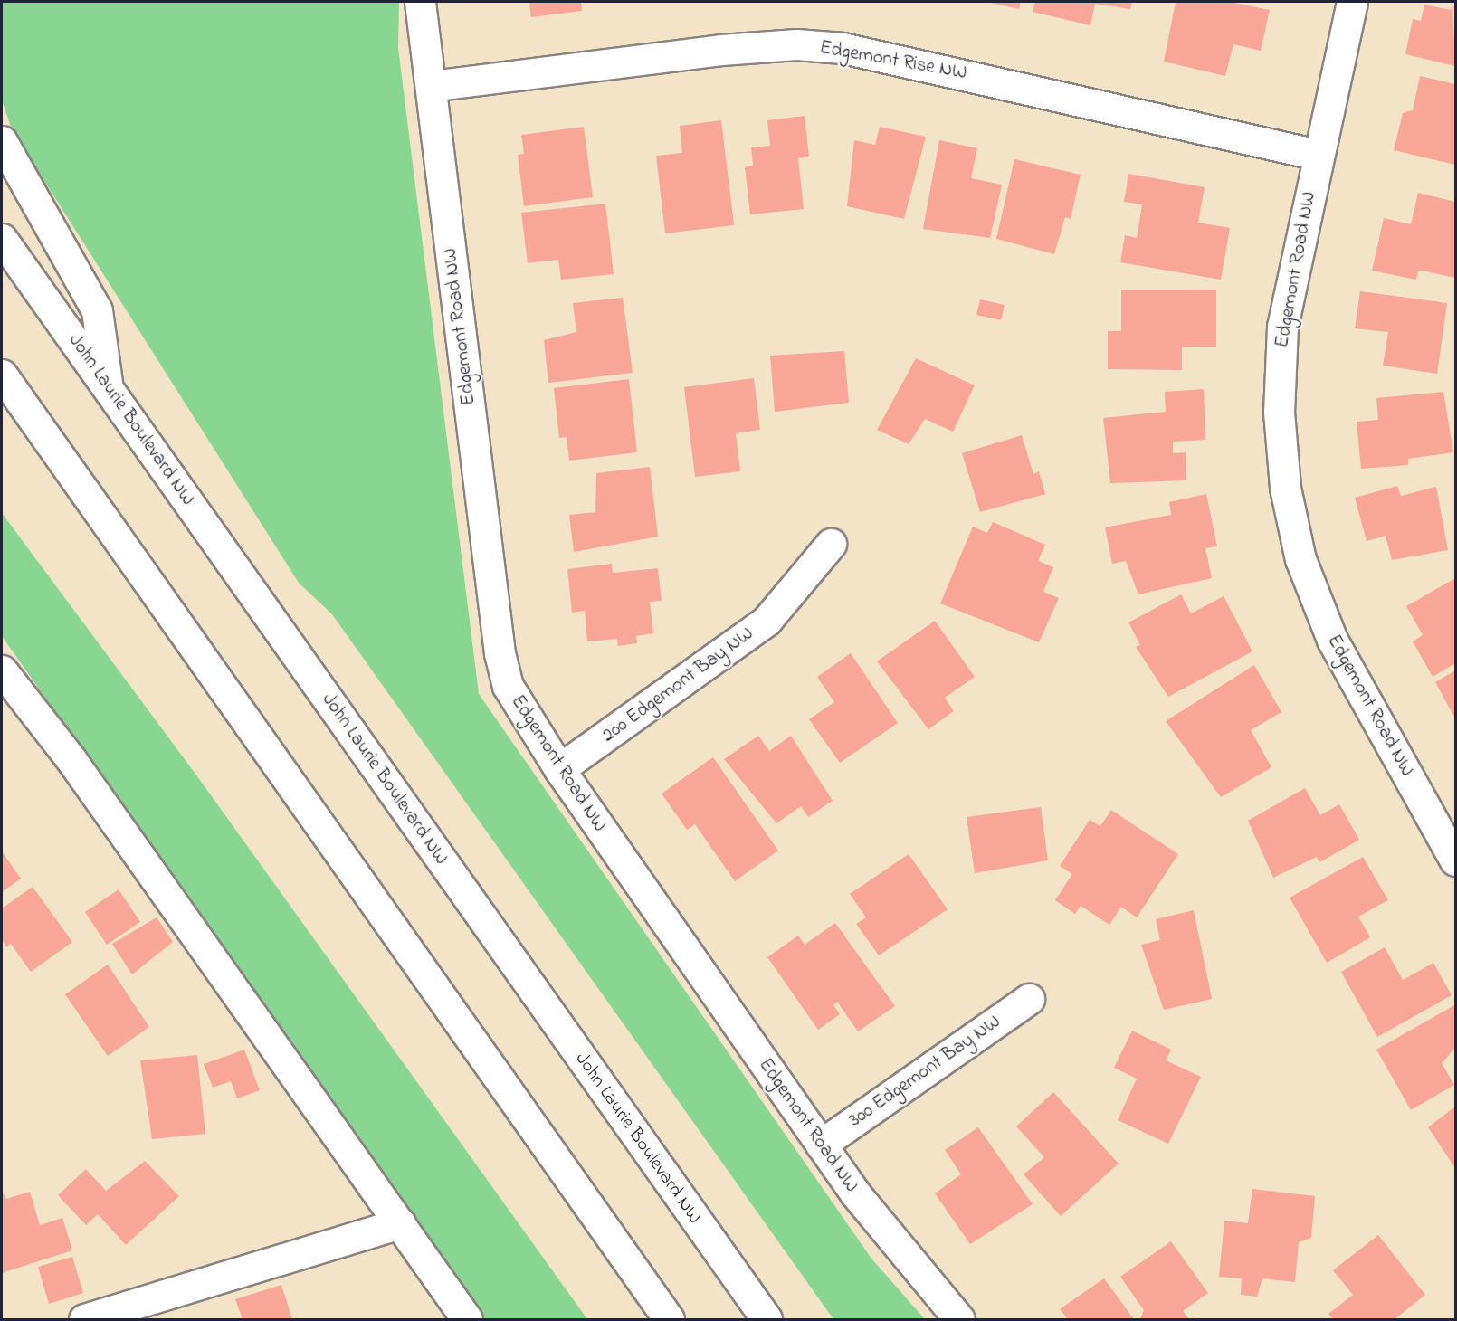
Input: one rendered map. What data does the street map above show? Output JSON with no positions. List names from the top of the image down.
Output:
{
  "streets": {
    "street": [
      "Edgemont Rise NW",
      "Edgemont Road NW",
      "John Laurie Boulevard NW",
      "200 Edgemont Bay NW",
      "300 Edgemont Bay NW"
    ]
  },
  "crossings": [
    ["Edgemont Rise NW", "Edgemont Road NW"],
    ["Edgemont Road NW", "200 Edgemont Bay NW"],
    ["Edgemont Road NW", "300 Edgemont Bay NW"]
  ]
}
